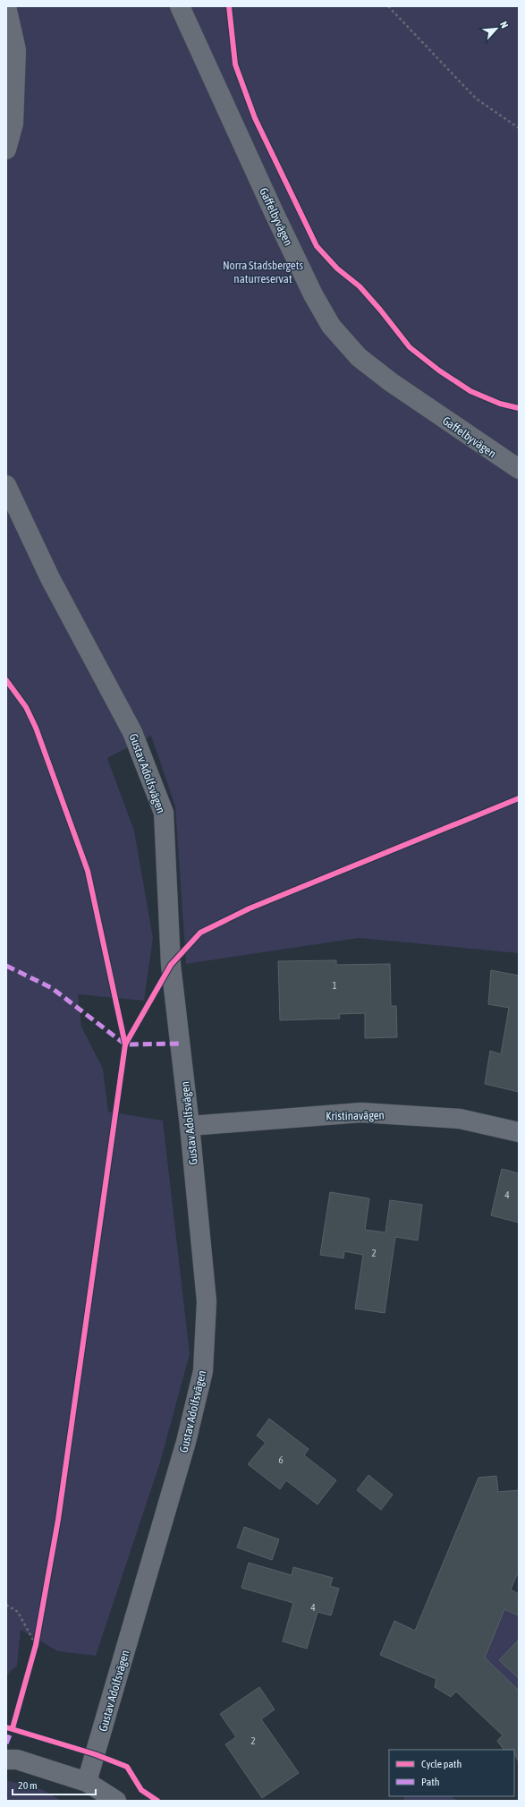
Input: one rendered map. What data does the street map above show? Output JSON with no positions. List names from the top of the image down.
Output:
{
  "streets": {
    "street": ["Gaffelbyvägen", "Gustav Adolfsvägen", "Kristinavägen"]
  },
  "crossings": [
    ["Gustav Adolfsvägen", "Kristinavägen"]
  ],
  "parks": ["Norra Stadsbergets naturreservat"],
  "house_numbers": [
    "1",
    "4",
    "2",
    "6",
    "4",
    "2"
  ],
  "legend": ["Cycle path", "Path"],
  "scale_bar": "20 m",
  "north": "top right"
}
